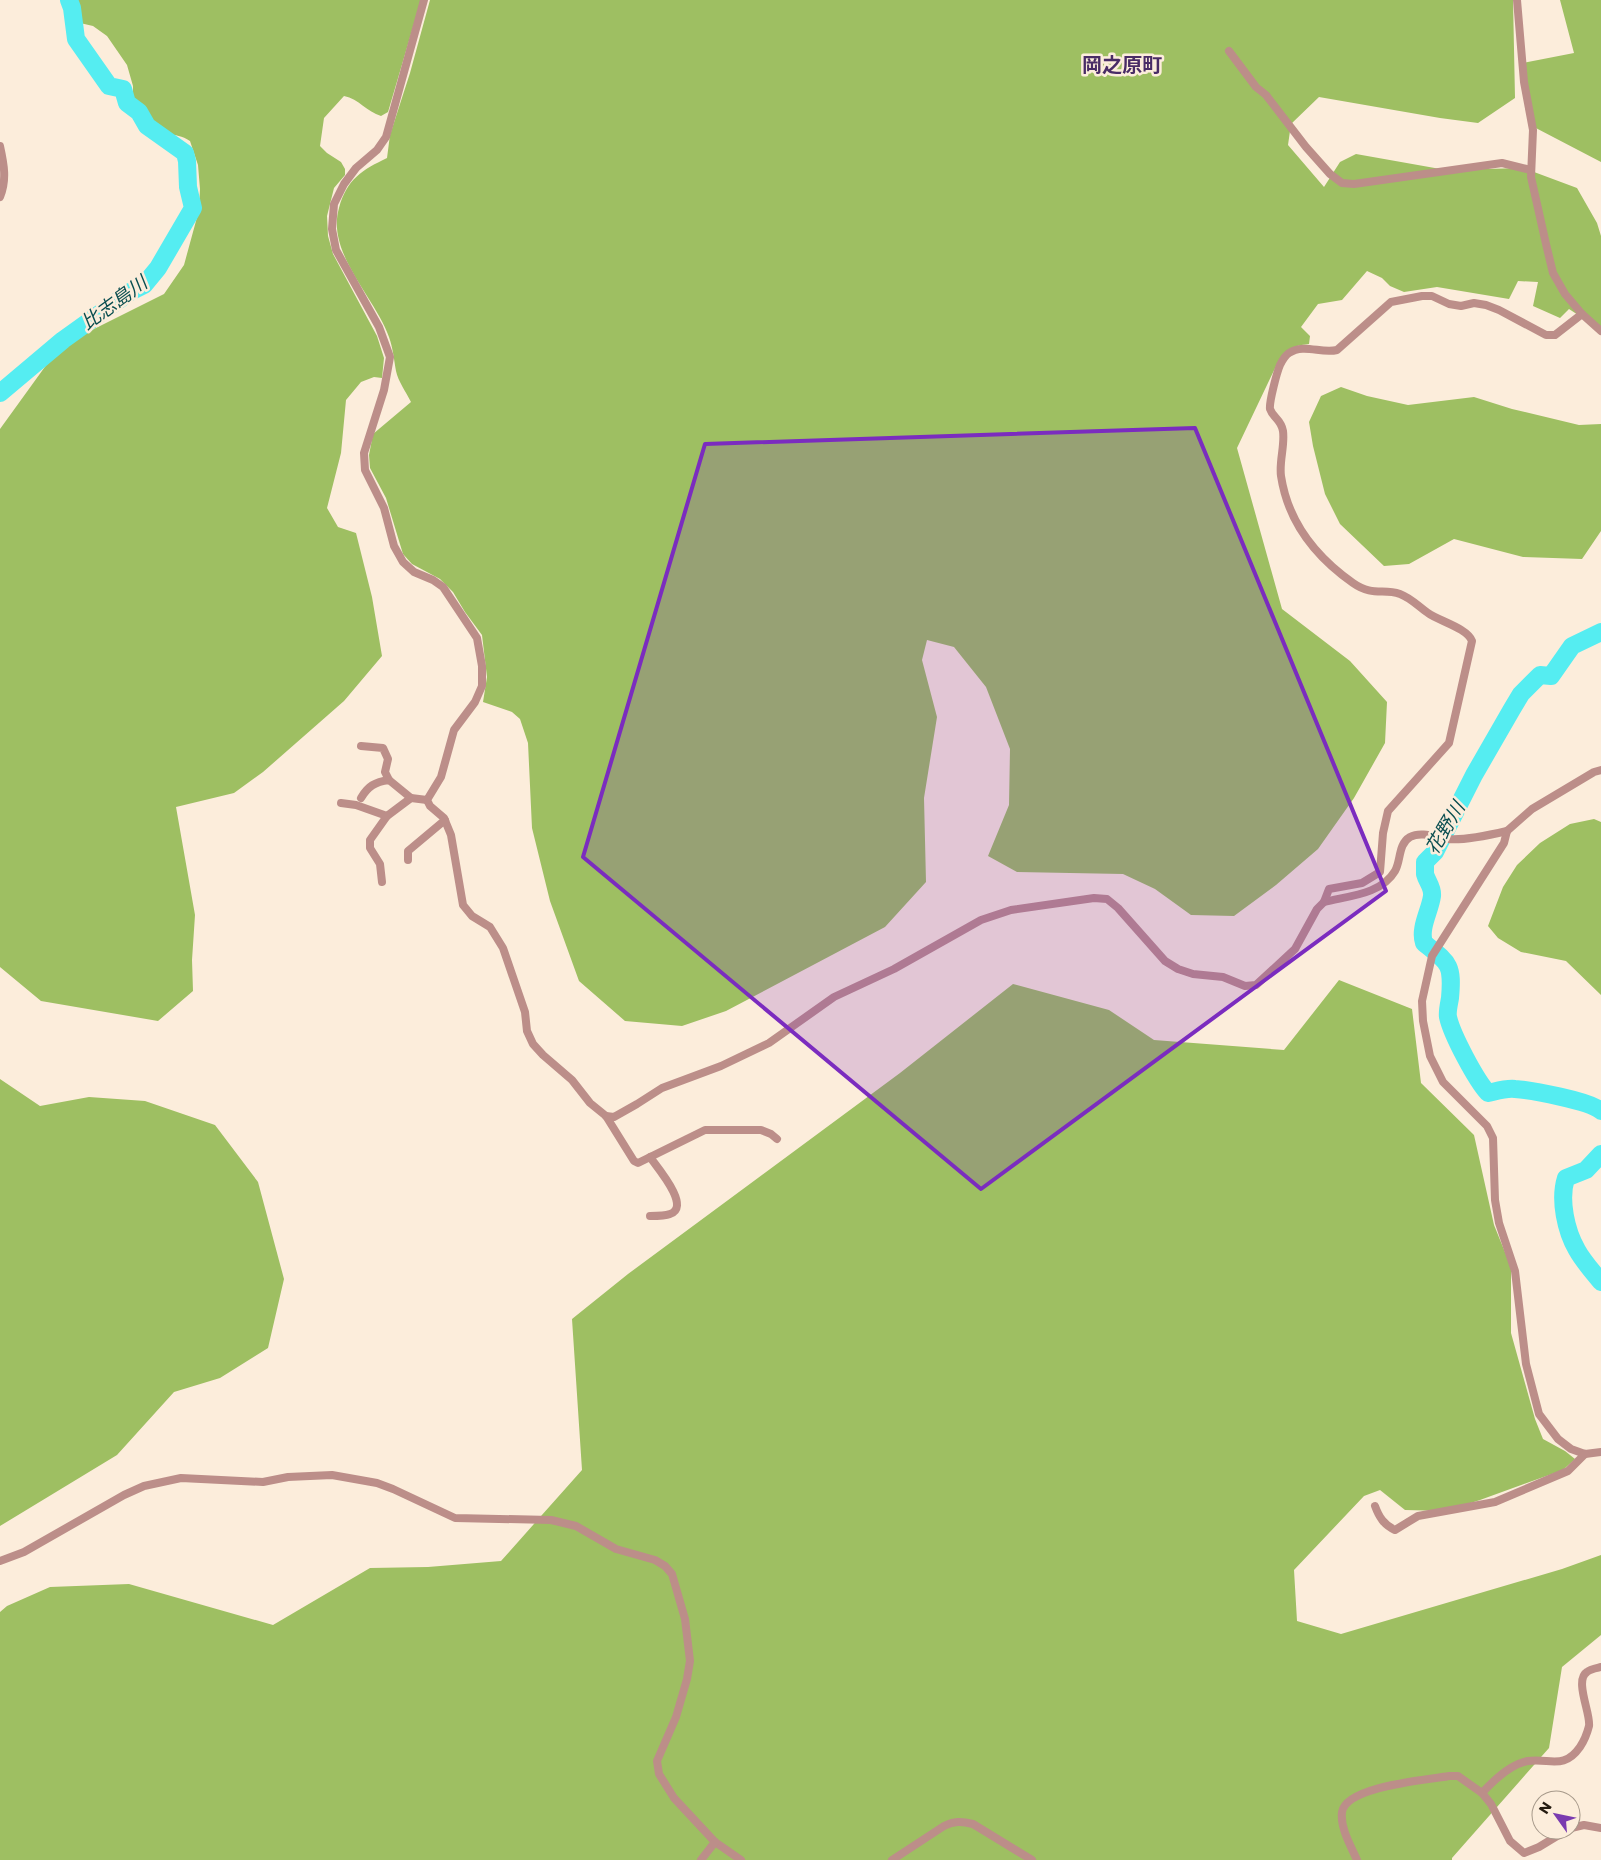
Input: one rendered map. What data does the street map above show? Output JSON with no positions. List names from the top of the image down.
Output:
{
  "districts": ["岡之原町"],
  "water": ["比志島川", "花野川"],
  "north": "top left"
}
